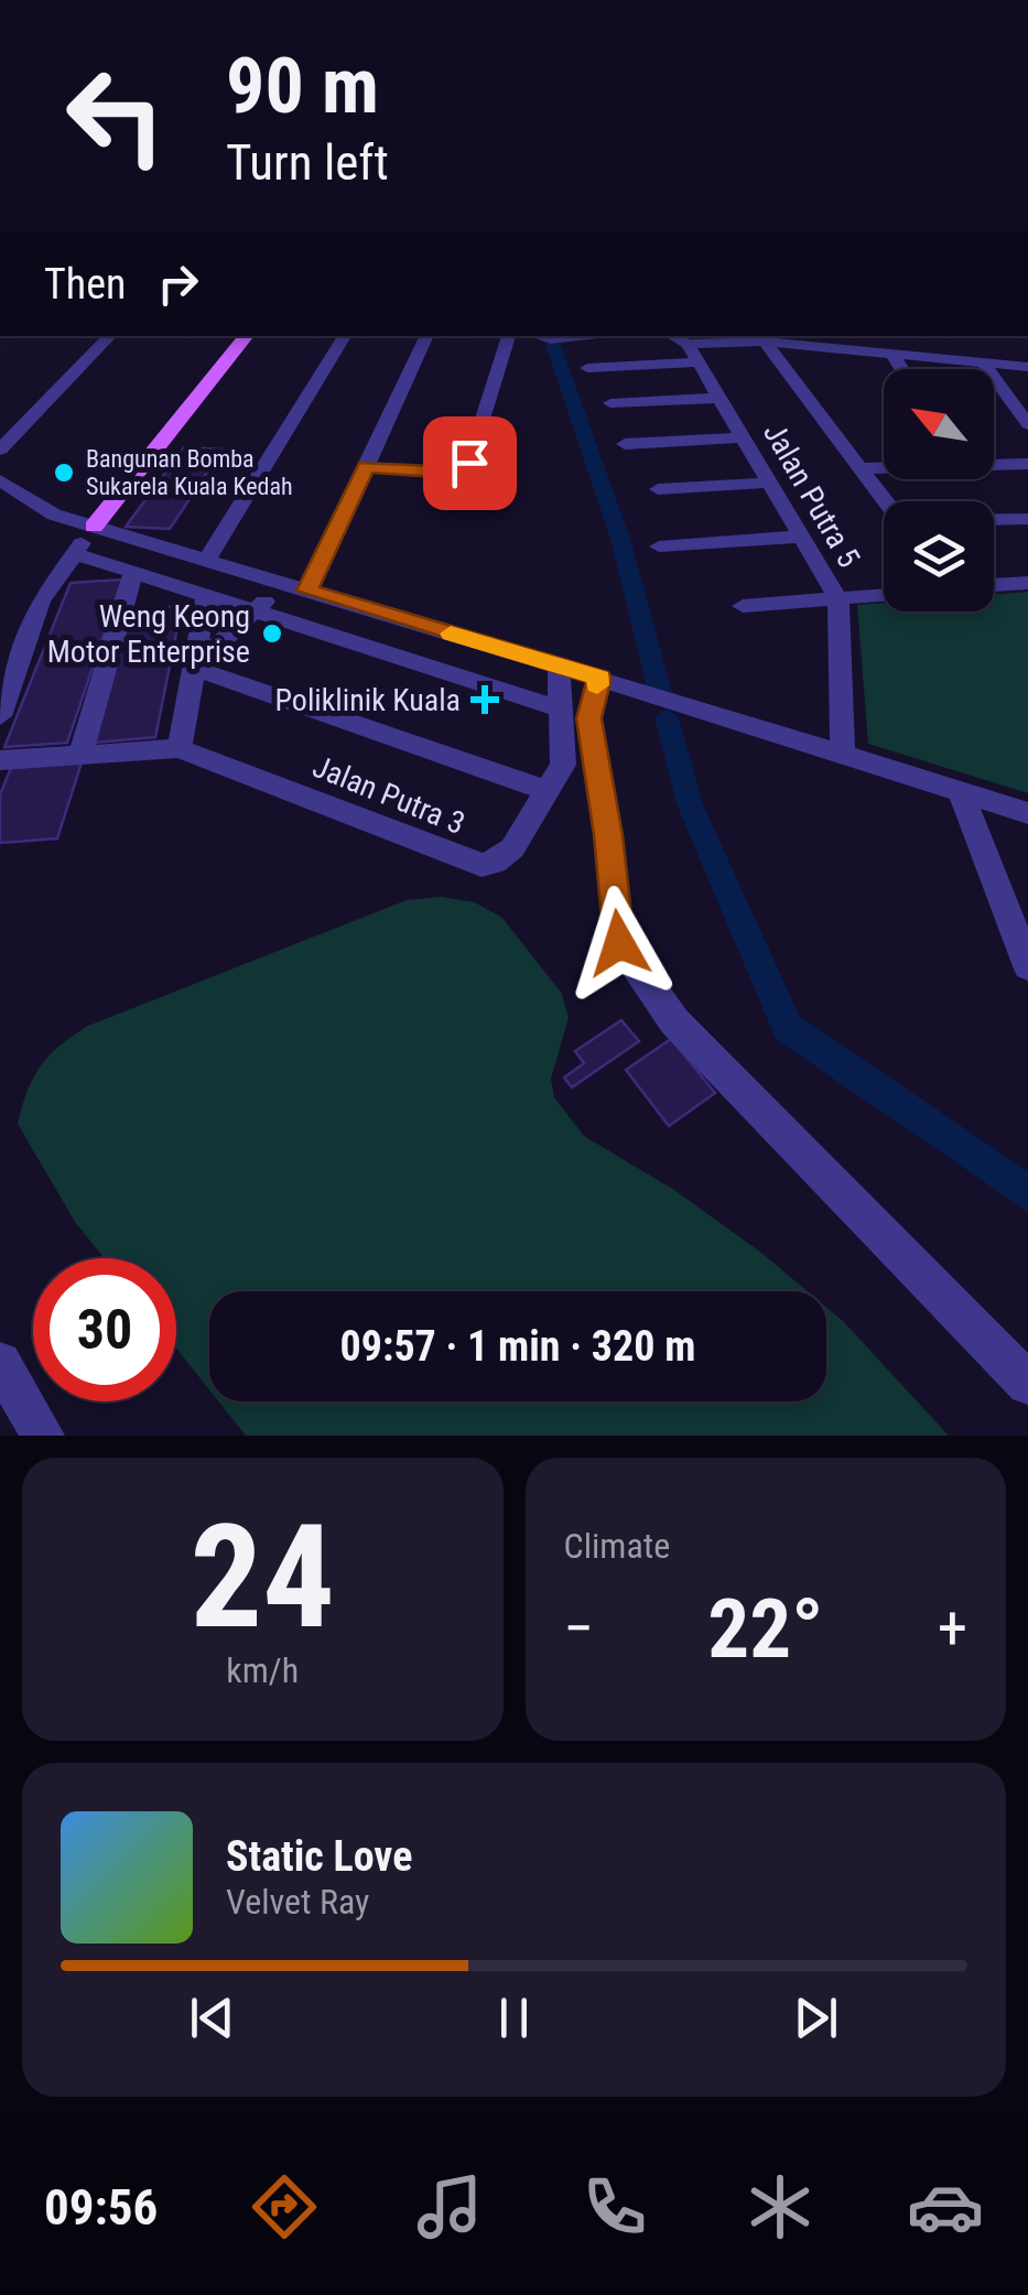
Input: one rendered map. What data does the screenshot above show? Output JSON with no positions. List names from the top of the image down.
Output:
{
  "streets": {
    "street": ["Jalan Putra 5", "Jalan Putra 3"]
  },
  "places": {
    "other": ["Bangunan Bomba Sukarela Kuala Kedah", "Weng Keong Motor Enterprise"],
    "health": ["Poliklinik Kuala"]
  },
  "north": "top left",
  "page": {
    "turn": ["90 m", "Turn left"],
    "then": "Then",
    "limit": "30",
    "trip": "09:57 · 1 min · 320 m",
    "tile": [
      ["24", "km/h"],
      "Climate"
    ],
    "heat": ["−", "22°", "+"],
    "song": ["Static Love", "Velvet Ray"],
    "tabs": "09:56"
  }
}
